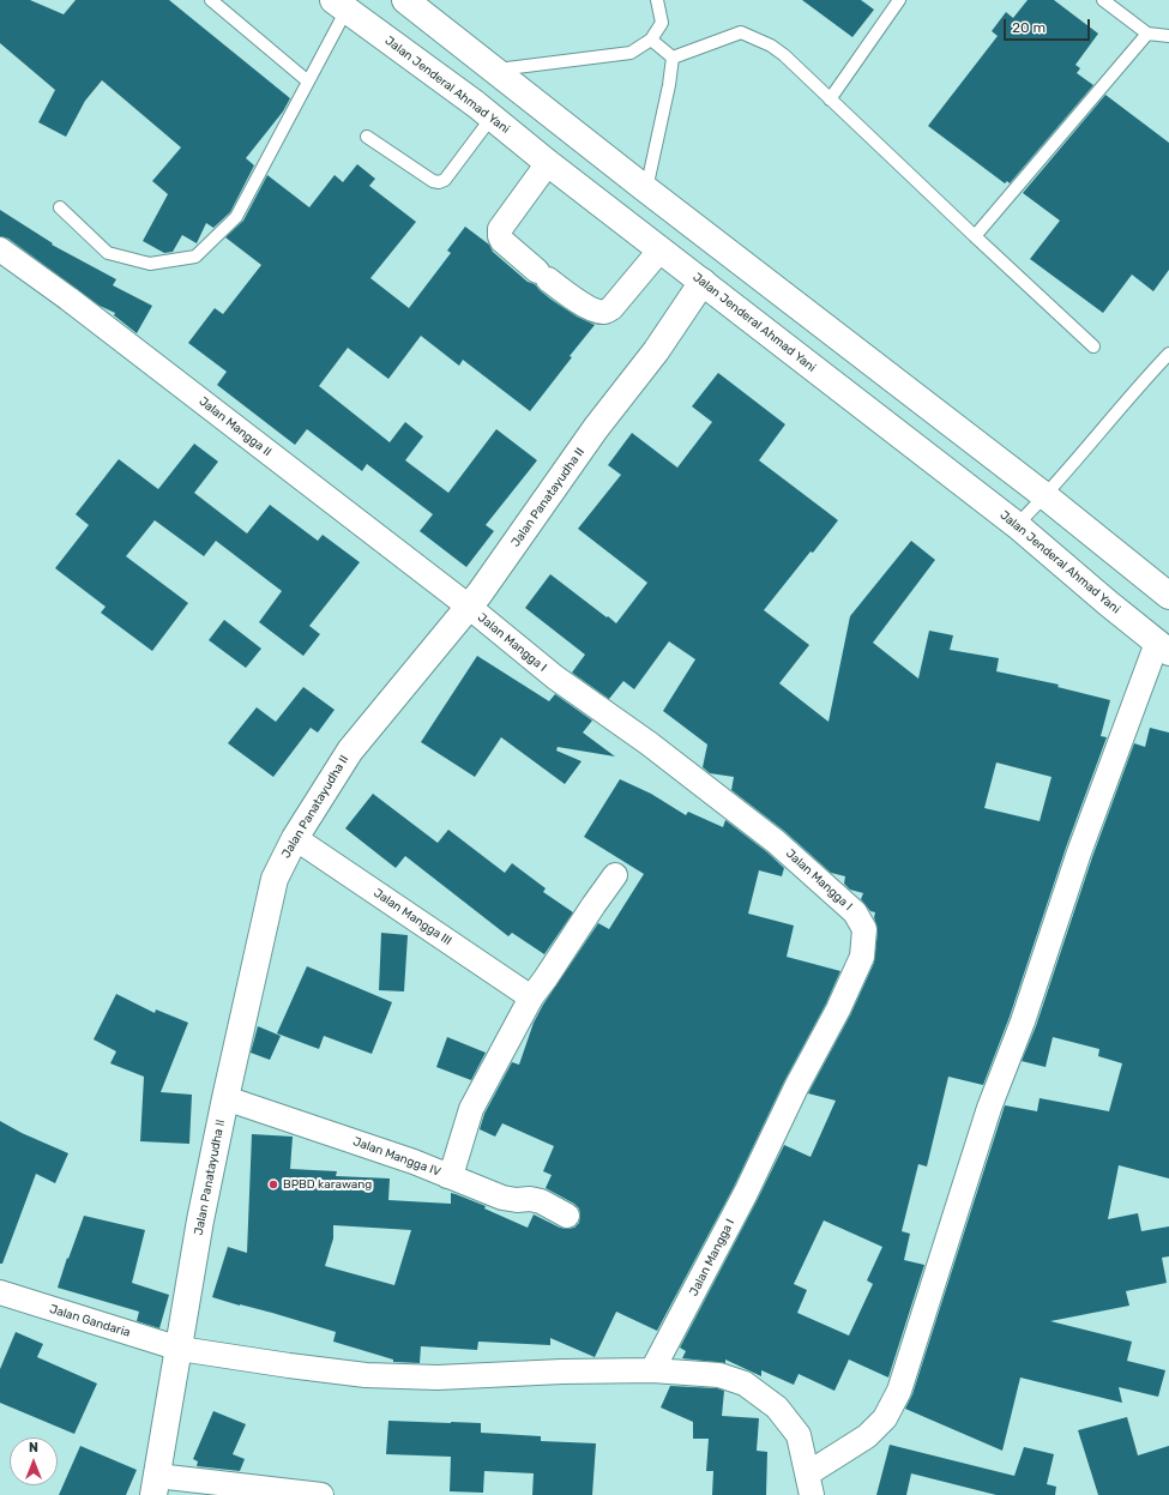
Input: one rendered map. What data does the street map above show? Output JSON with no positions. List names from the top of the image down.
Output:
{
  "streets": {
    "main road": ["Jalan Jenderal Ahmad Yani", "Jalan Panatayudha II"],
    "street": [
      "Jalan Mangga II",
      "Jalan Mangga I",
      "Jalan Mangga III",
      "Jalan Mangga IV",
      "Jalan Gandaria"
    ]
  },
  "crossings": [
    ["Jalan Jenderal Ahmad Yani", "Jalan Panatayudha II"],
    ["Jalan Mangga II", "Jalan Panatayudha II"],
    ["Jalan Mangga II", "Jalan Mangga I"],
    ["Jalan Panatayudha II", "Jalan Mangga I"],
    ["Jalan Panatayudha II", "Jalan Mangga III"],
    ["Jalan Panatayudha II", "Jalan Mangga IV"],
    ["Jalan Panatayudha II", "Jalan Gandaria"],
    ["Jalan Mangga I", "Jalan Gandaria"]
  ],
  "places": ["BPBD karawang"],
  "scale_bar": "20 m",
  "north": "top"
}
